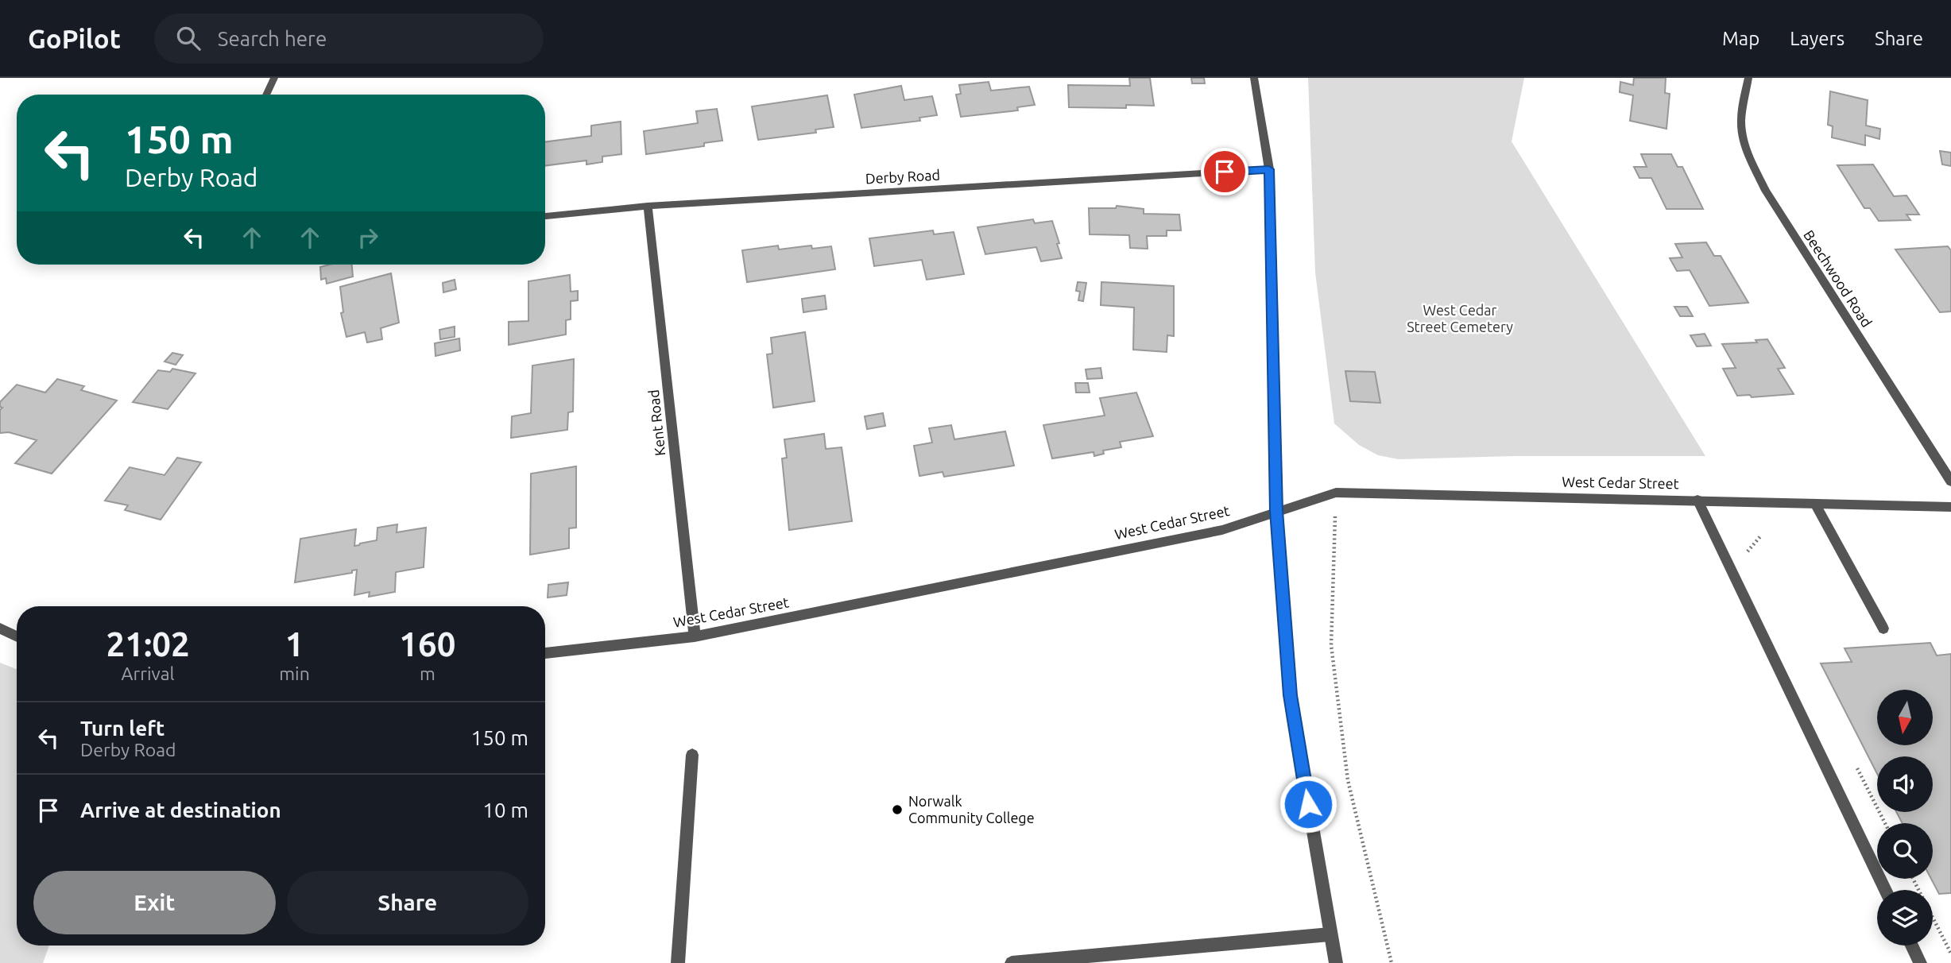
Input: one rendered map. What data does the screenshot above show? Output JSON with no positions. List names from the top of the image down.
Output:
{
  "streets": {
    "street": [
      "Derby Road",
      "Beechwood Road",
      "Kent Road",
      "West Cedar Street"
    ]
  },
  "crossings": [
    ["Derby Road", "Kent Road"],
    ["Kent Road", "West Cedar Street"]
  ],
  "parks": ["West Cedar Street Cemetery"],
  "places": ["Norwalk Community College"],
  "north": "bottom",
  "page": {
    "header": "GoPilot",
    "search": "Search here",
    "nav": ["Map", "Layers", "Share"],
    "turn": ["150 m", "Derby Road"],
    "eta": [
      "21:02",
      "Arrival",
      "1",
      "min",
      "160",
      "m"
    ],
    "list": [
      {
        "name": "Turn left",
        "note": "Derby Road",
        "value": "150 m"
      },
      {
        "name": "Arrive at destination",
        "value": "10 m"
      }
    ],
    "buttons": ["Exit", "Share"]
  }
}
